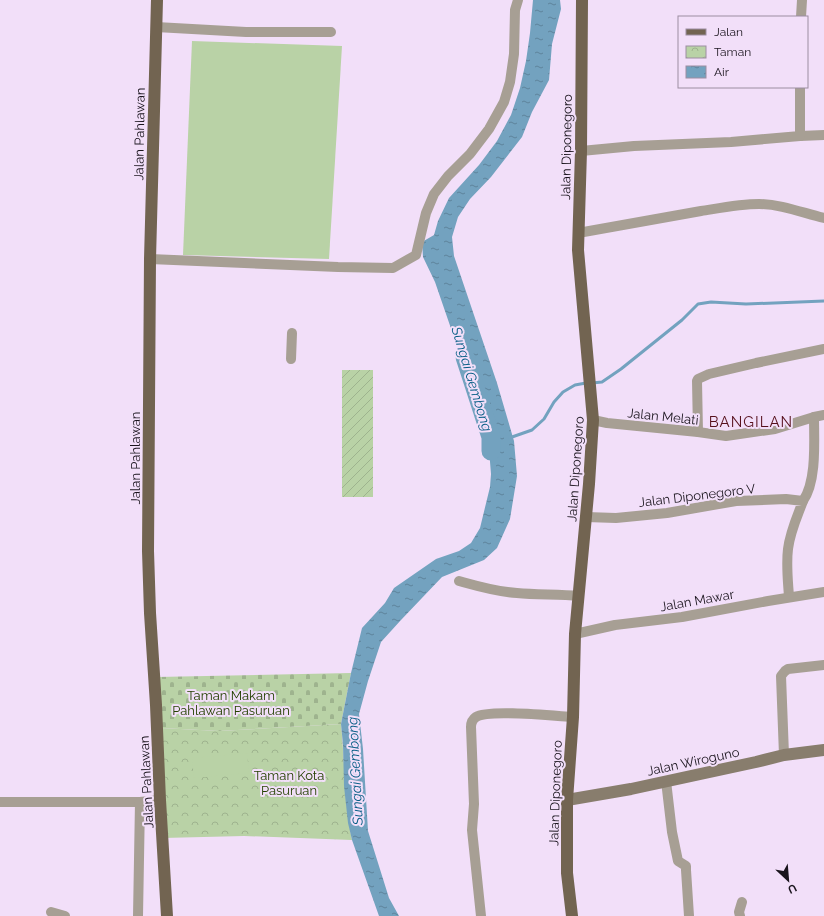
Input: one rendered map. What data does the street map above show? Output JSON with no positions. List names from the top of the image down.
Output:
{
  "streets": {
    "main road": ["Jalan Pahlawan", "Jalan Diponegoro"],
    "street": [
      "Jalan Melati",
      "Jalan Diponegoro V",
      "Jalan Mawar",
      "Jalan Wiroguno"
    ]
  },
  "crossings": [
    ["Jalan Diponegoro", "Jalan Melati"],
    ["Jalan Diponegoro", "Jalan Diponegoro V"],
    ["Jalan Diponegoro", "Jalan Mawar"],
    ["Jalan Diponegoro", "Jalan Wiroguno"]
  ],
  "districts": ["BANGILAN"],
  "water": ["Sungai Gembong"],
  "parks": ["Taman Makam Pahlawan Pasuruan", "Taman Kota Pasuruan"],
  "legend": ["Jalan", "Taman", "Air"],
  "north": "bottom right"
}
